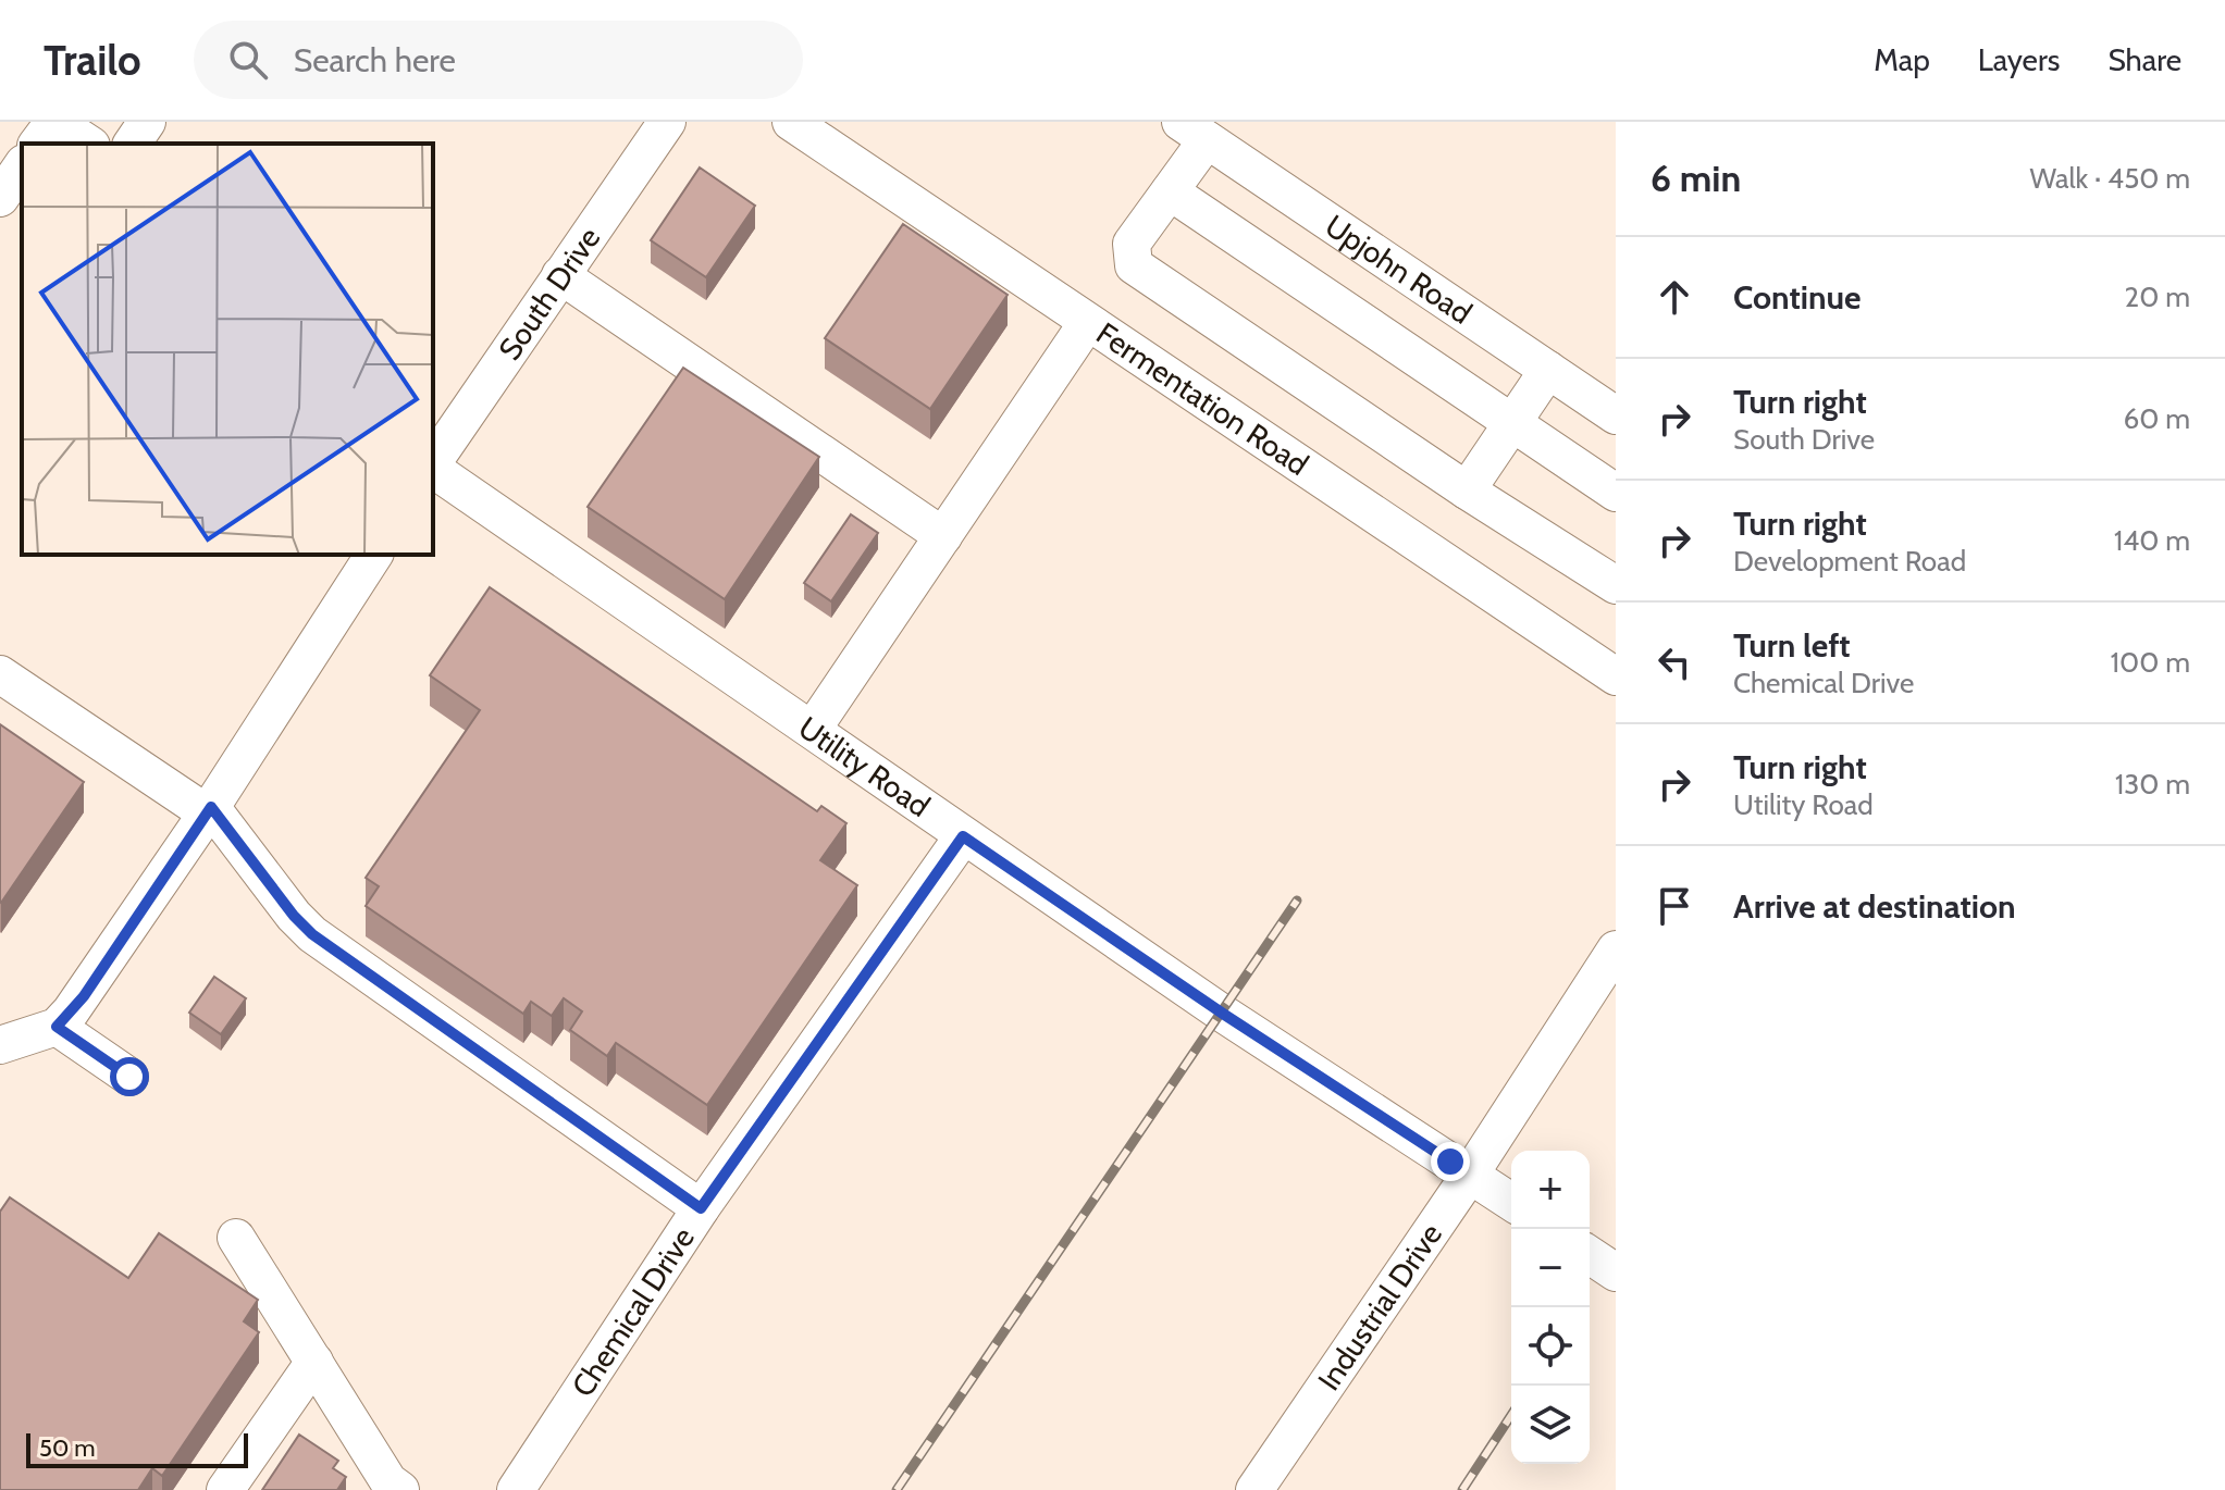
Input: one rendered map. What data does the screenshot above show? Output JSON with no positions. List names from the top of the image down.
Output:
{
  "streets": {
    "street": [
      "Upjohn Road",
      "South Drive",
      "Fermentation Road",
      "Utility Road",
      "Industrial Drive",
      "Chemical Drive"
    ]
  },
  "crossings": [
    ["Utility Road", "Industrial Drive"],
    ["Utility Road", "Chemical Drive"]
  ],
  "scale_bar": "50 m",
  "page": {
    "header": "Trailo",
    "search": "Search here",
    "nav": ["Map", "Layers", "Share"],
    "heading": ["6 min", "Walk · 450 m"],
    "list": [
      ["Continue", "20 m"],
      ["Turn right", "South Drive", "60 m"],
      ["Turn right", "Development Road", "140 m"],
      ["Turn left", "Chemical Drive", "100 m"],
      ["Turn right", "Utility Road", "130 m"],
      "Arrive at destination"
    ],
    "map_buttons": ["+", "−"],
    "scale": "50 m"
  }
}
